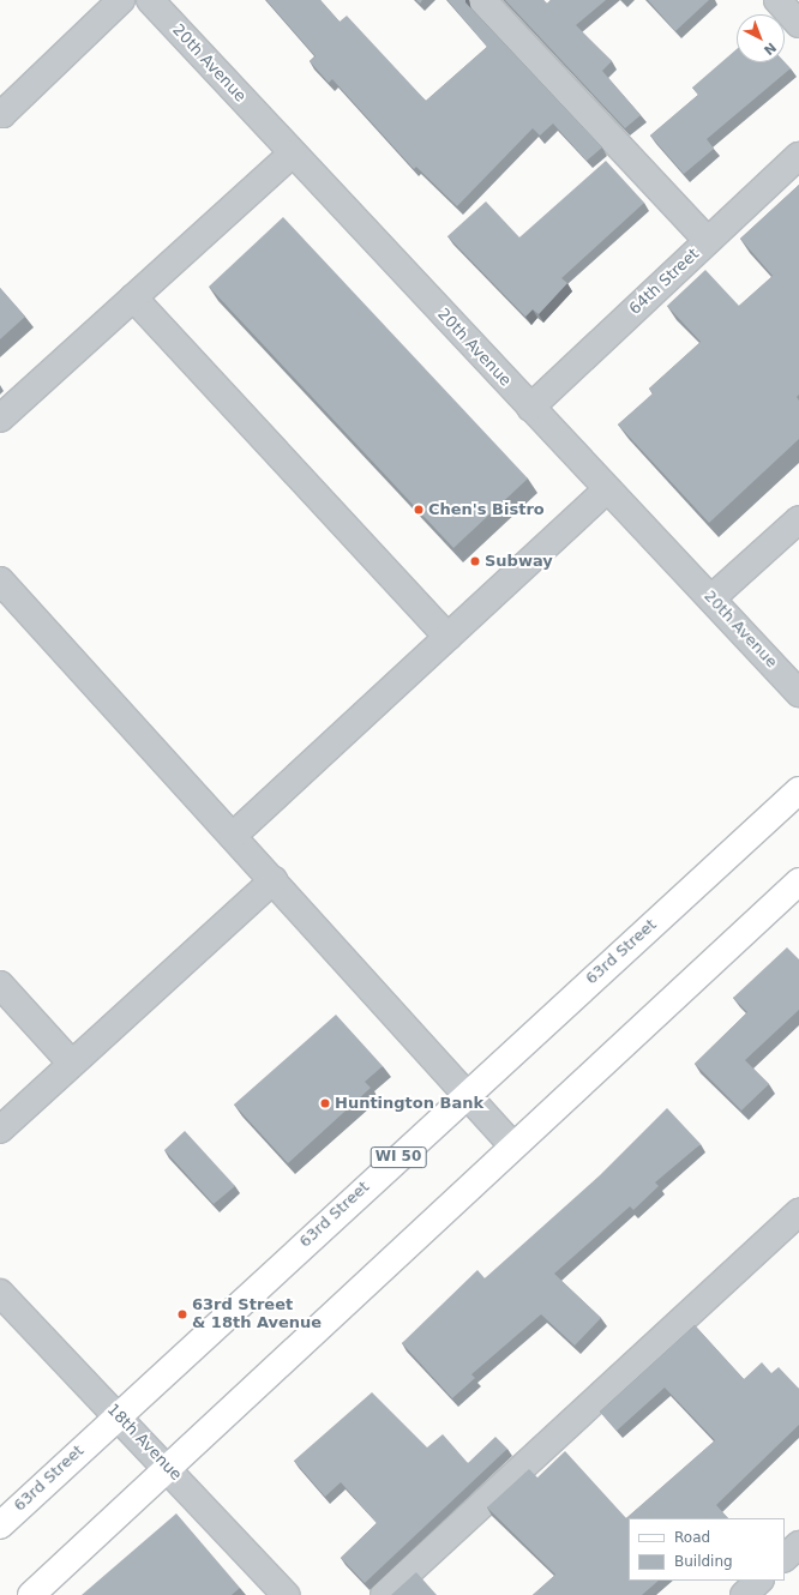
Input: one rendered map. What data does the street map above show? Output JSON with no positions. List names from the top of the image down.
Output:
{
  "streets": {
    "main road": ["63rd Street", "WI 50"],
    "street": ["20th Avenue", "64th Street", "18th Avenue"]
  },
  "crossings": [
    ["20th Avenue", "64th Street"],
    ["63rd Street", "18th Avenue"]
  ],
  "places": [
    "Chen's Bistro",
    "Subway",
    "Huntington Bank",
    "63rd Street & 18th Avenue"
  ],
  "legend": ["Road", "Building"],
  "north": "bottom right"
}
